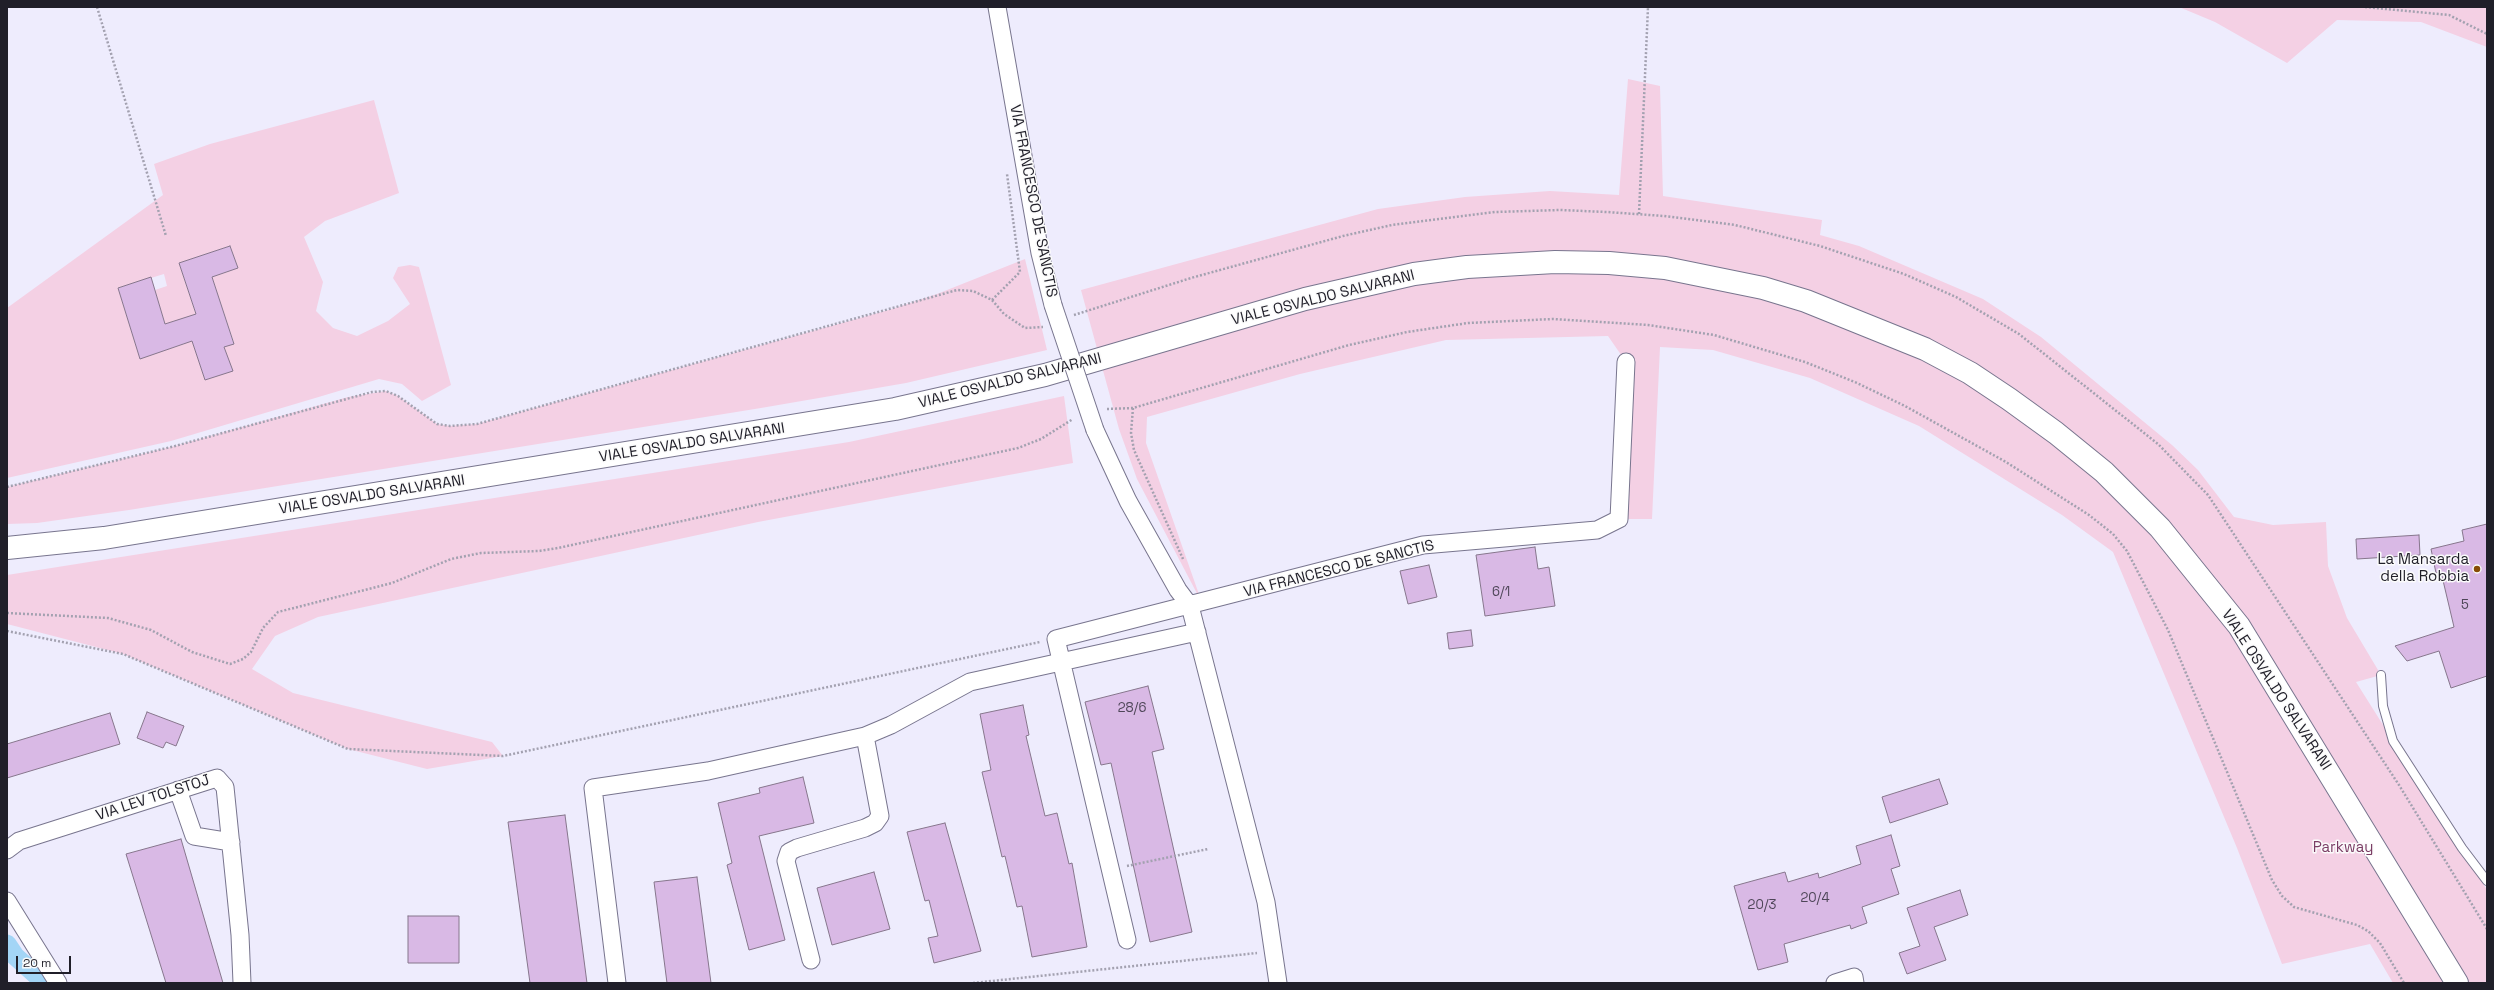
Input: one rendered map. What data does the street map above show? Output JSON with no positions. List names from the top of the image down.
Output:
{
  "streets": {
    "main road": ["VIALE OSVALDO SALVARANI"],
    "street": ["VIA FRANCESCO DE SANCTIS", "VIA LEV TOLSTOJ"]
  },
  "parks": ["Parkway"],
  "places": ["La Mansarda della Robbia"],
  "house_numbers": [
    "6/1",
    "5",
    "28/6",
    "20/4",
    "20/3"
  ],
  "scale_bar": "20 m"
}
